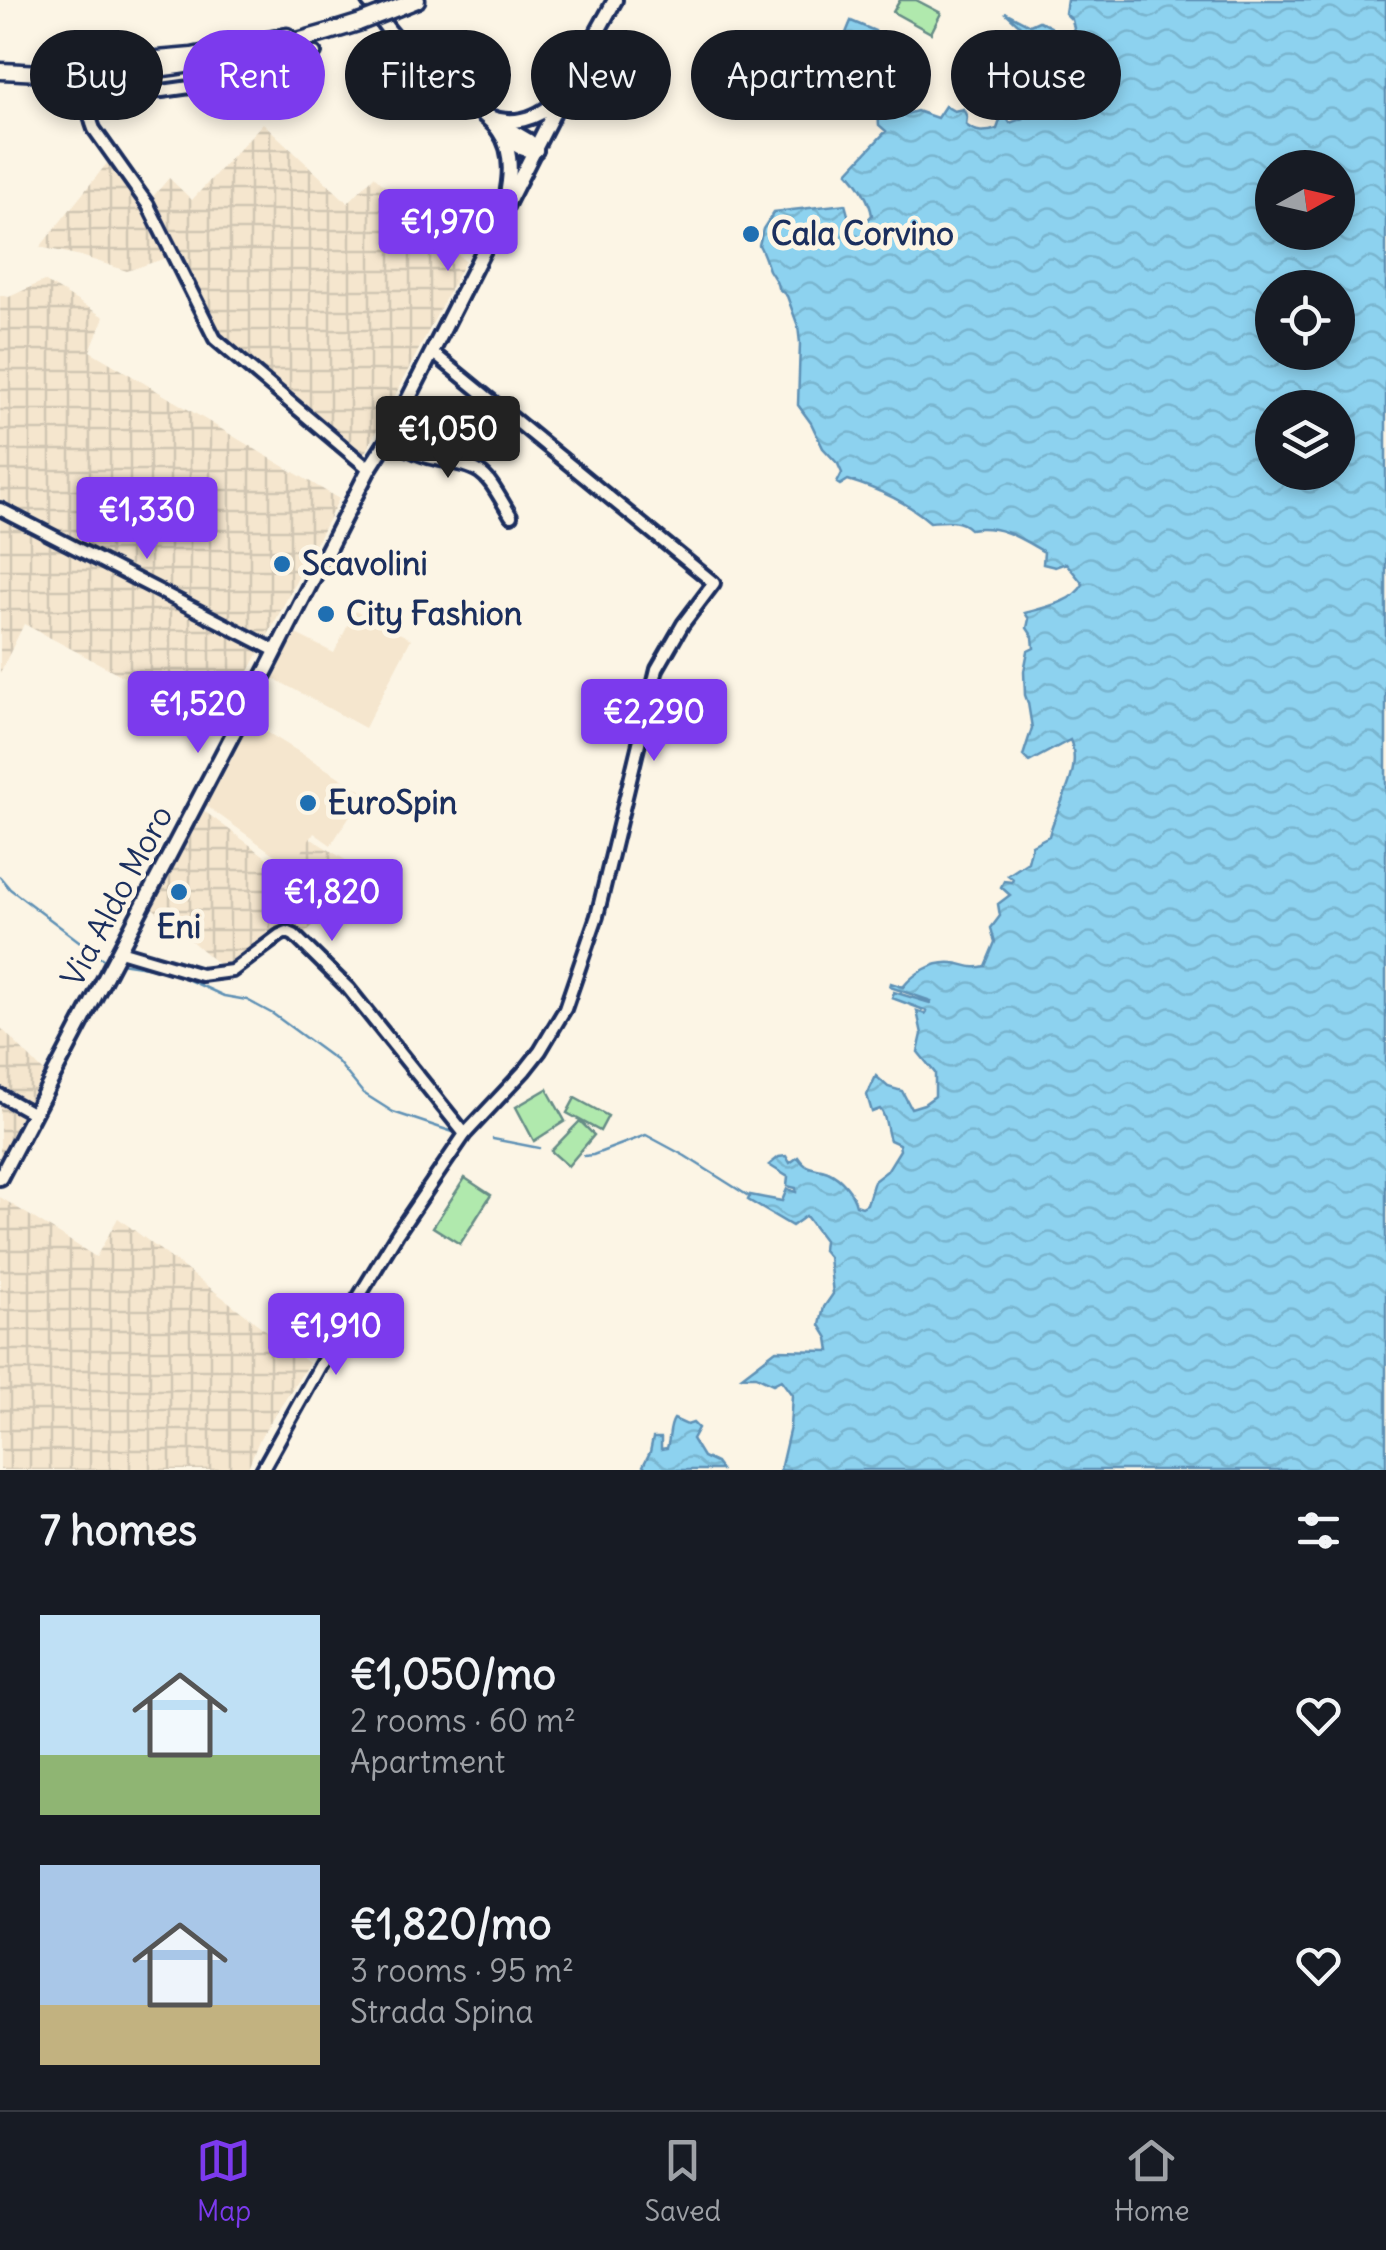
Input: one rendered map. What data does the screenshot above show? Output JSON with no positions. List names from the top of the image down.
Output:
{
  "streets": {
    "main road": ["Via Aldo Moro"]
  },
  "places": [
    "Cala Corvino",
    "Scavolini",
    "City Fashion",
    "EuroSpin",
    "Eni"
  ],
  "north": "right",
  "page": {
    "chip": [
      "Buy",
      "Rent",
      "Filters",
      "New",
      "Apartment",
      "House"
    ],
    "price": [
      "€1,970",
      "€1,050",
      "€1,330",
      "€1,520",
      "€2,290",
      "€1,820",
      "€1,910"
    ],
    "heading": "7 homes",
    "list": [
      {
        "name": "€1,050/mo",
        "note": "2 rooms · 60 m² · Apartment"
      },
      {
        "name": "€1,820/mo",
        "note": "3 rooms · 95 m² · Strada Spina"
      }
    ],
    "tabs": ["Map", "Saved", "Home"]
  }
}
